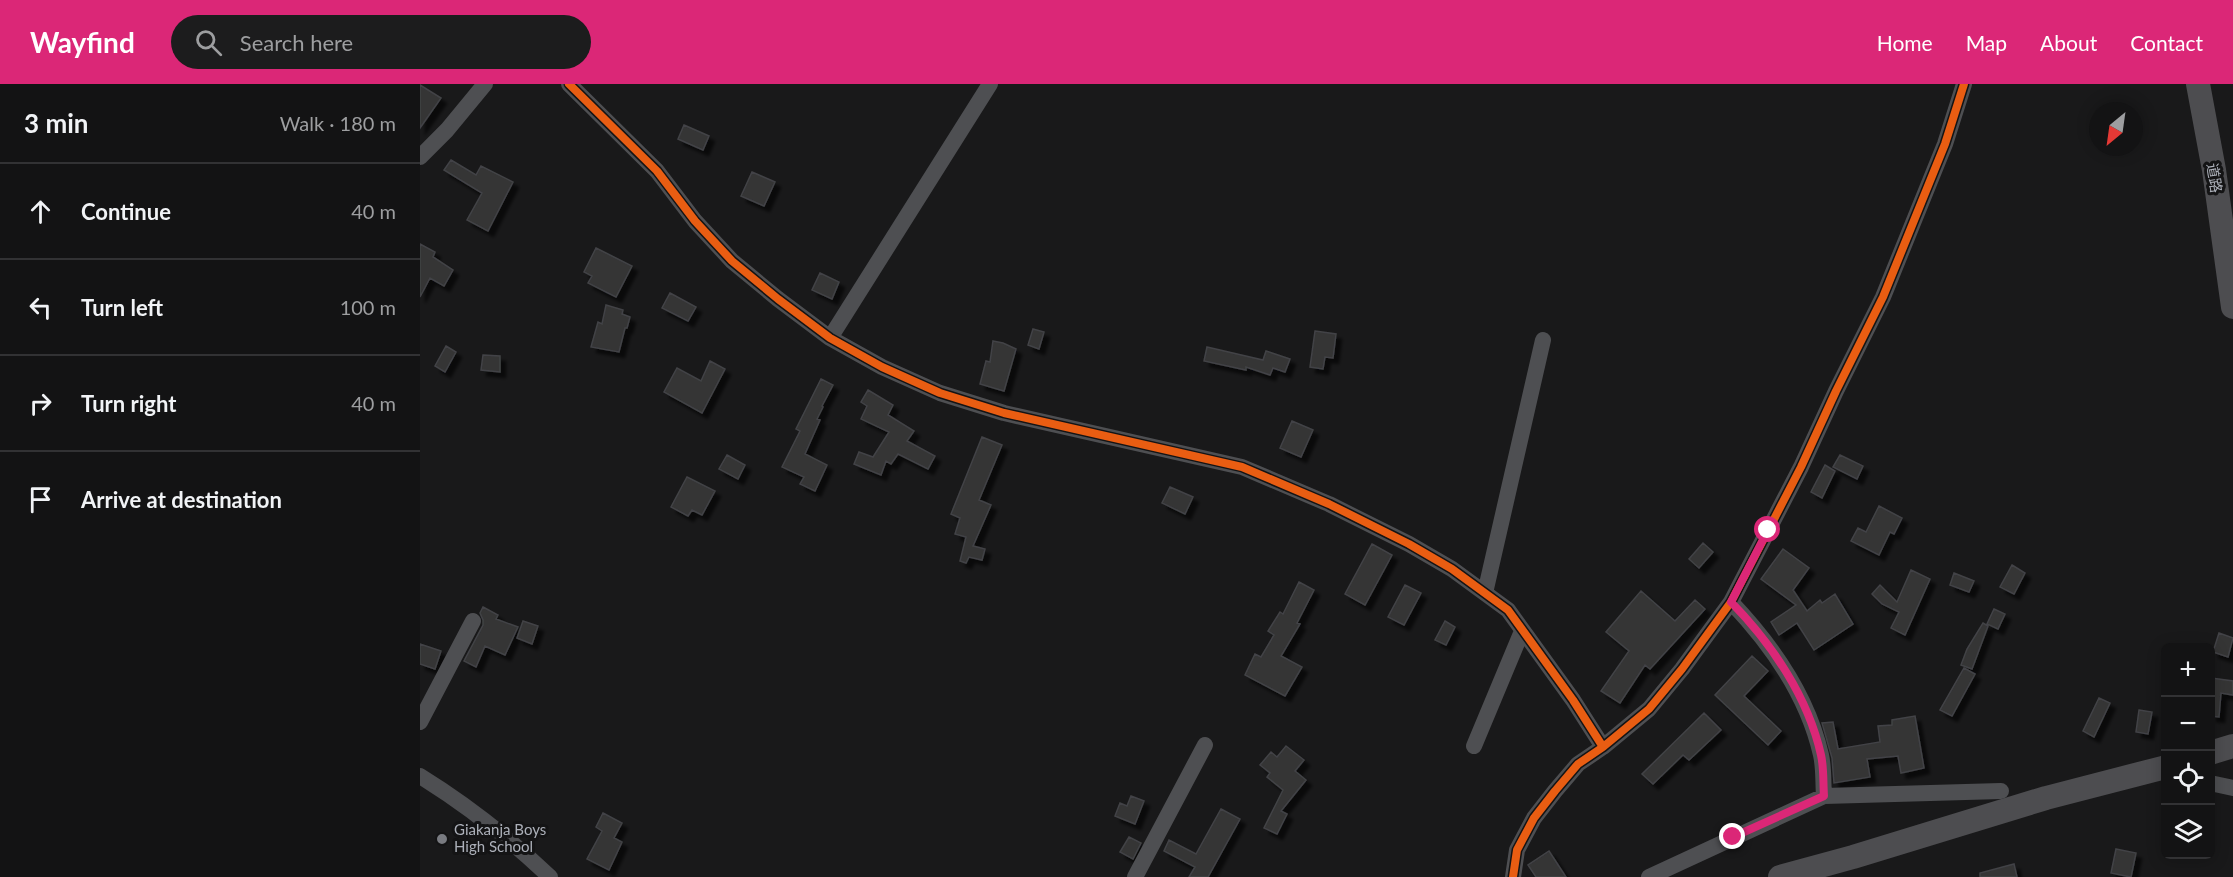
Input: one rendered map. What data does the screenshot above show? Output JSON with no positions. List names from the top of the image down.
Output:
{
  "streets": {
    "main road": ["道路"]
  },
  "places": ["Giakanja Boys High School"],
  "north": "bottom left",
  "page": {
    "header": "Wayfind",
    "search": "Search here",
    "nav": [
      "Home",
      "Map",
      "About",
      "Contact"
    ],
    "heading": ["3 min", "Walk · 180 m"],
    "list": [
      ["Continue", "40 m"],
      ["Turn left", "100 m"],
      ["Turn right", "40 m"],
      "Arrive at destination"
    ],
    "map_buttons": ["+", "−"]
  }
}
